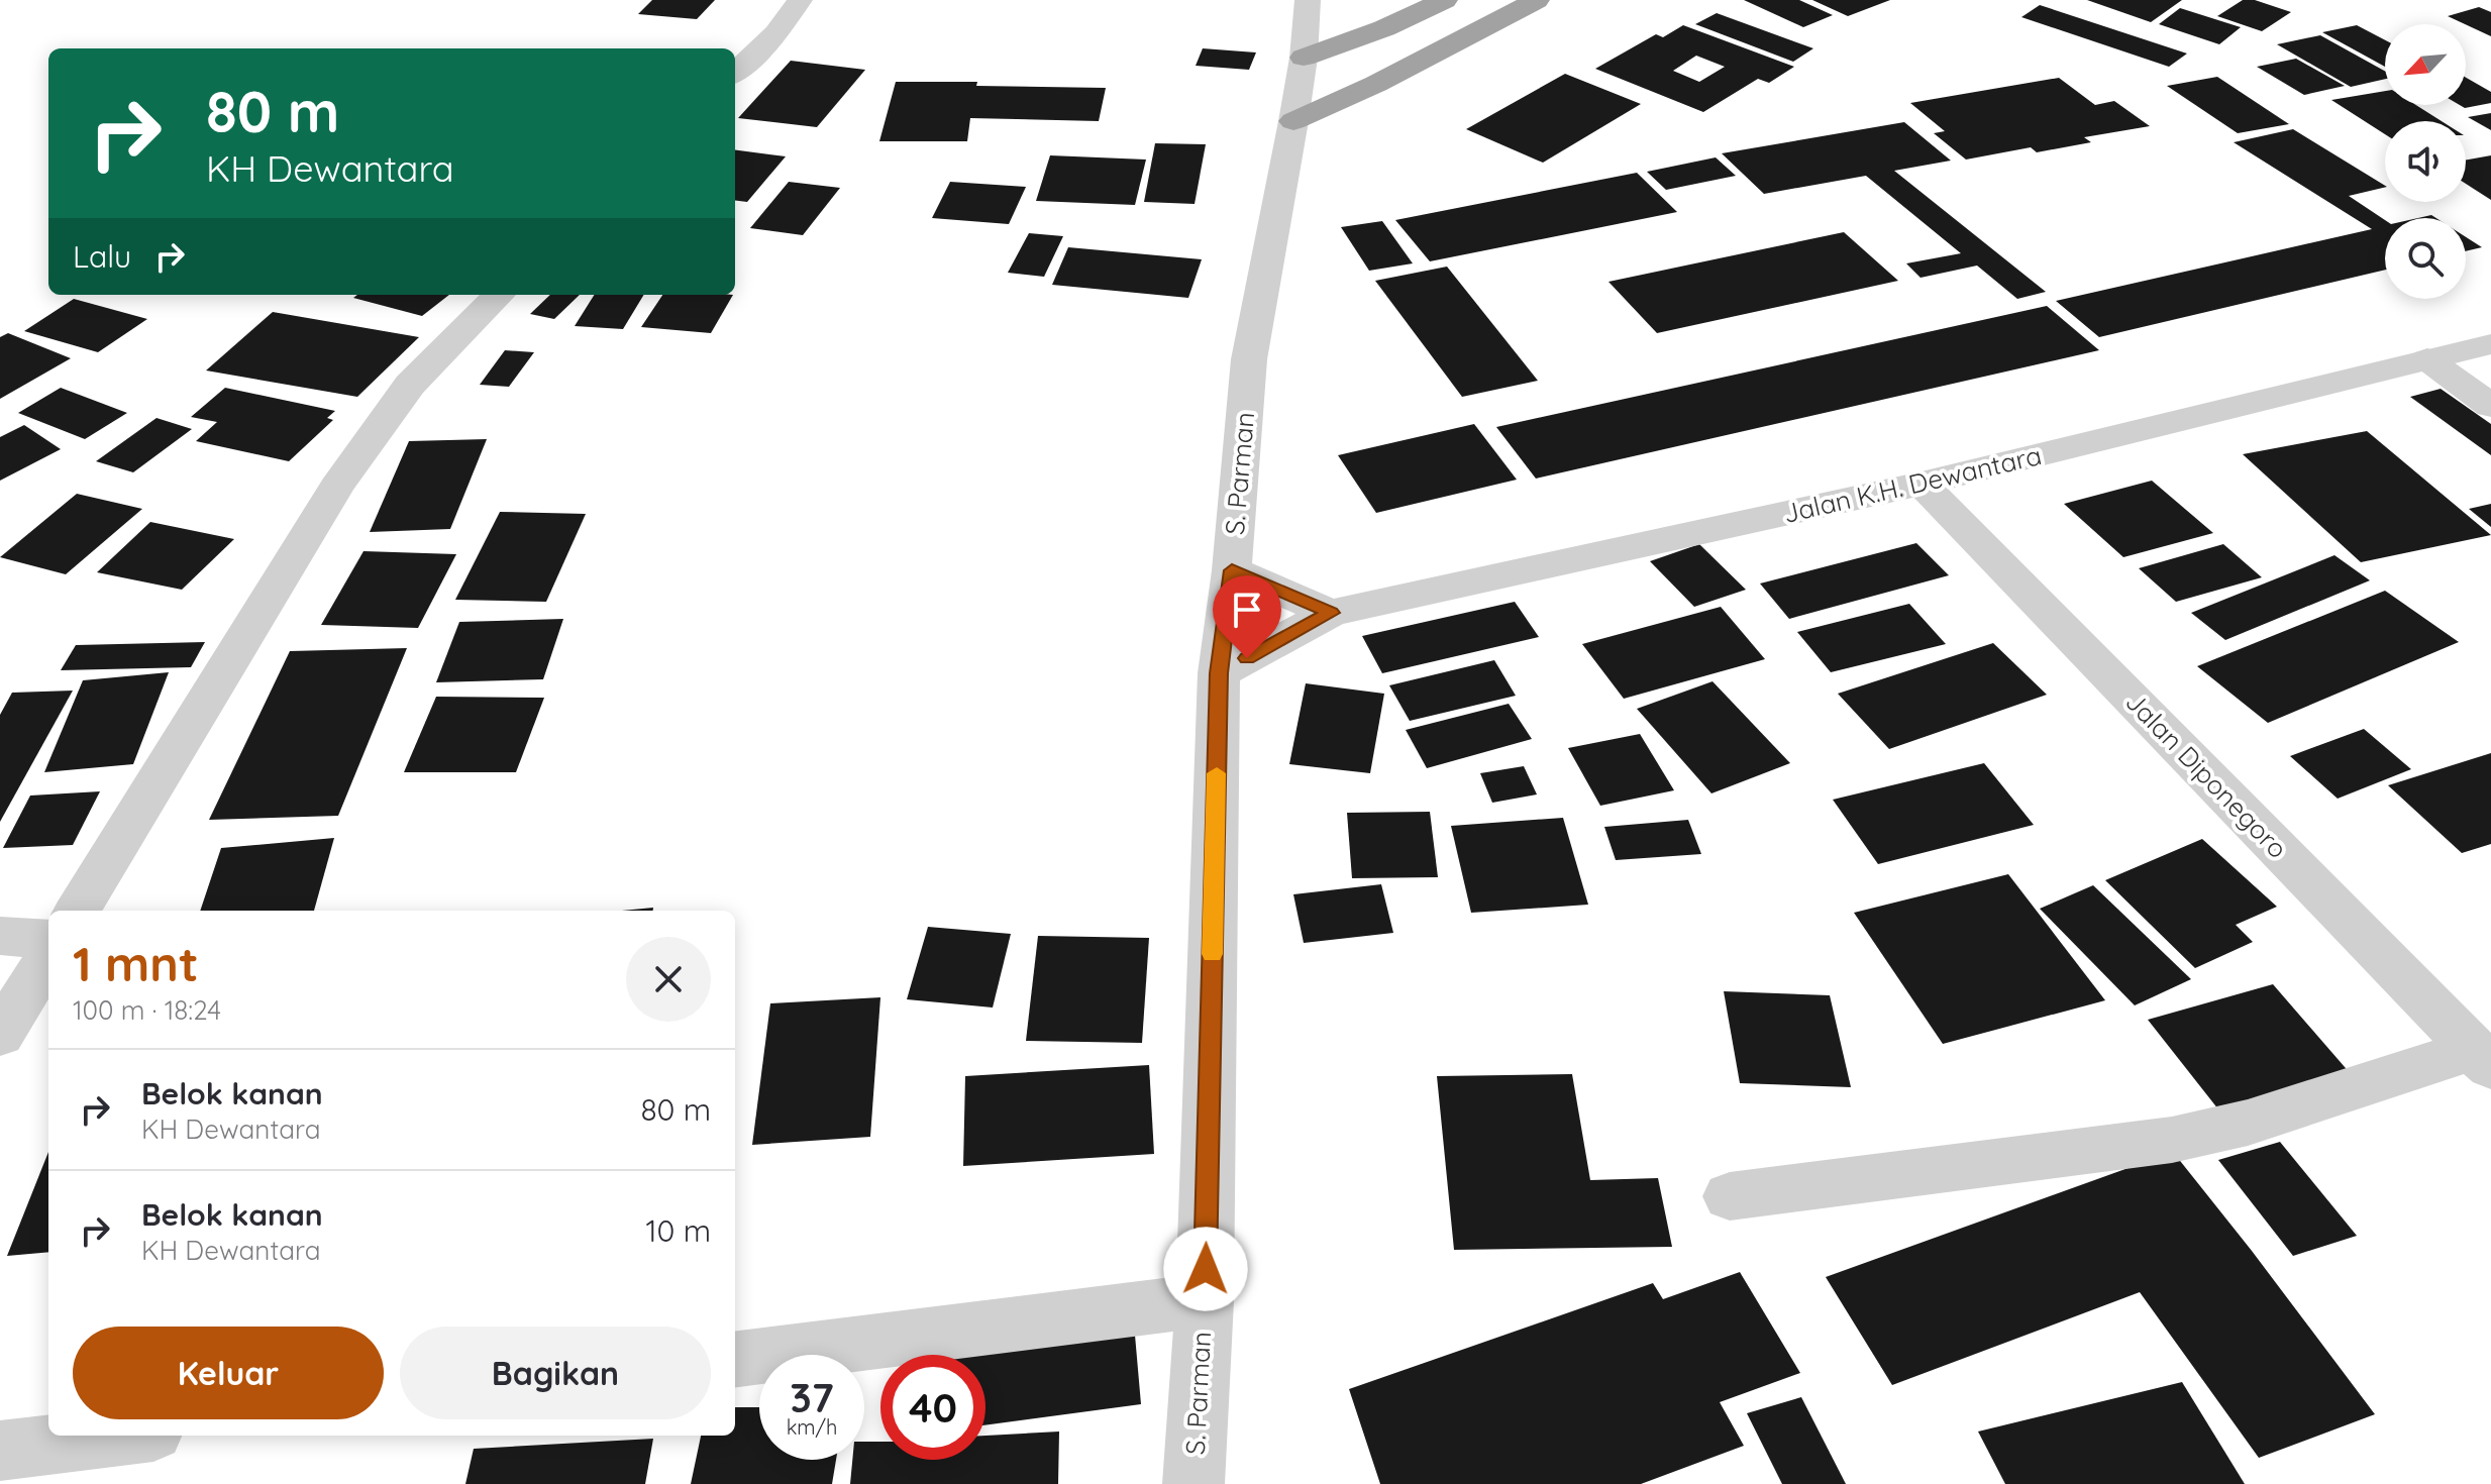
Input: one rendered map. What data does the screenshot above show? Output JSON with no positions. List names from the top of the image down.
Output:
{
  "streets": {
    "street": ["S. Parman", "Jalan K.H. Dewantara", "Jalan Diponegoro"]
  },
  "crossings": [
    ["S. Parman", "Jalan K.H. Dewantara"],
    ["Jalan K.H. Dewantara", "Jalan Diponegoro"]
  ],
  "north": "bottom left",
  "page": {
    "turn": ["80 m", "KH Dewantara"],
    "then": "Lalu",
    "heading": ["1 mnt", "100 m · 18:24"],
    "list": [
      {
        "name": "Belok kanan",
        "note": "KH Dewantara",
        "value": "80 m"
      },
      {
        "name": "Belok kanan",
        "note": "KH Dewantara",
        "value": "10 m"
      }
    ],
    "buttons": ["Keluar", "Bagikan"],
    "speed": "37 km/h",
    "limit": "40"
  }
}
